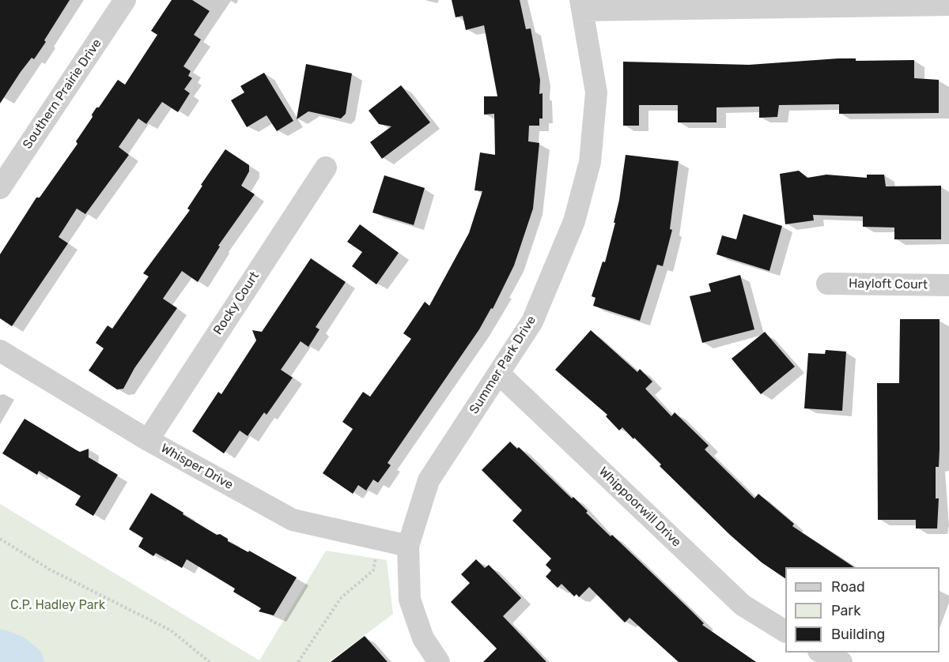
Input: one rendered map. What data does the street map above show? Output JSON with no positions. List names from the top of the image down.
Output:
{
  "streets": {
    "street": [
      "Southern Prairie Drive",
      "Hayloft Court",
      "Rocky Court",
      "Summer Park Drive",
      "Whisper Drive",
      "Whippoorwill Drive"
    ]
  },
  "crossings": [
    ["Rocky Court", "Whisper Drive"],
    ["Summer Park Drive", "Whisper Drive"],
    ["Summer Park Drive", "Whippoorwill Drive"]
  ],
  "parks": ["C.P. Hadley Park"],
  "legend": ["Road", "Park", "Building"]
}
